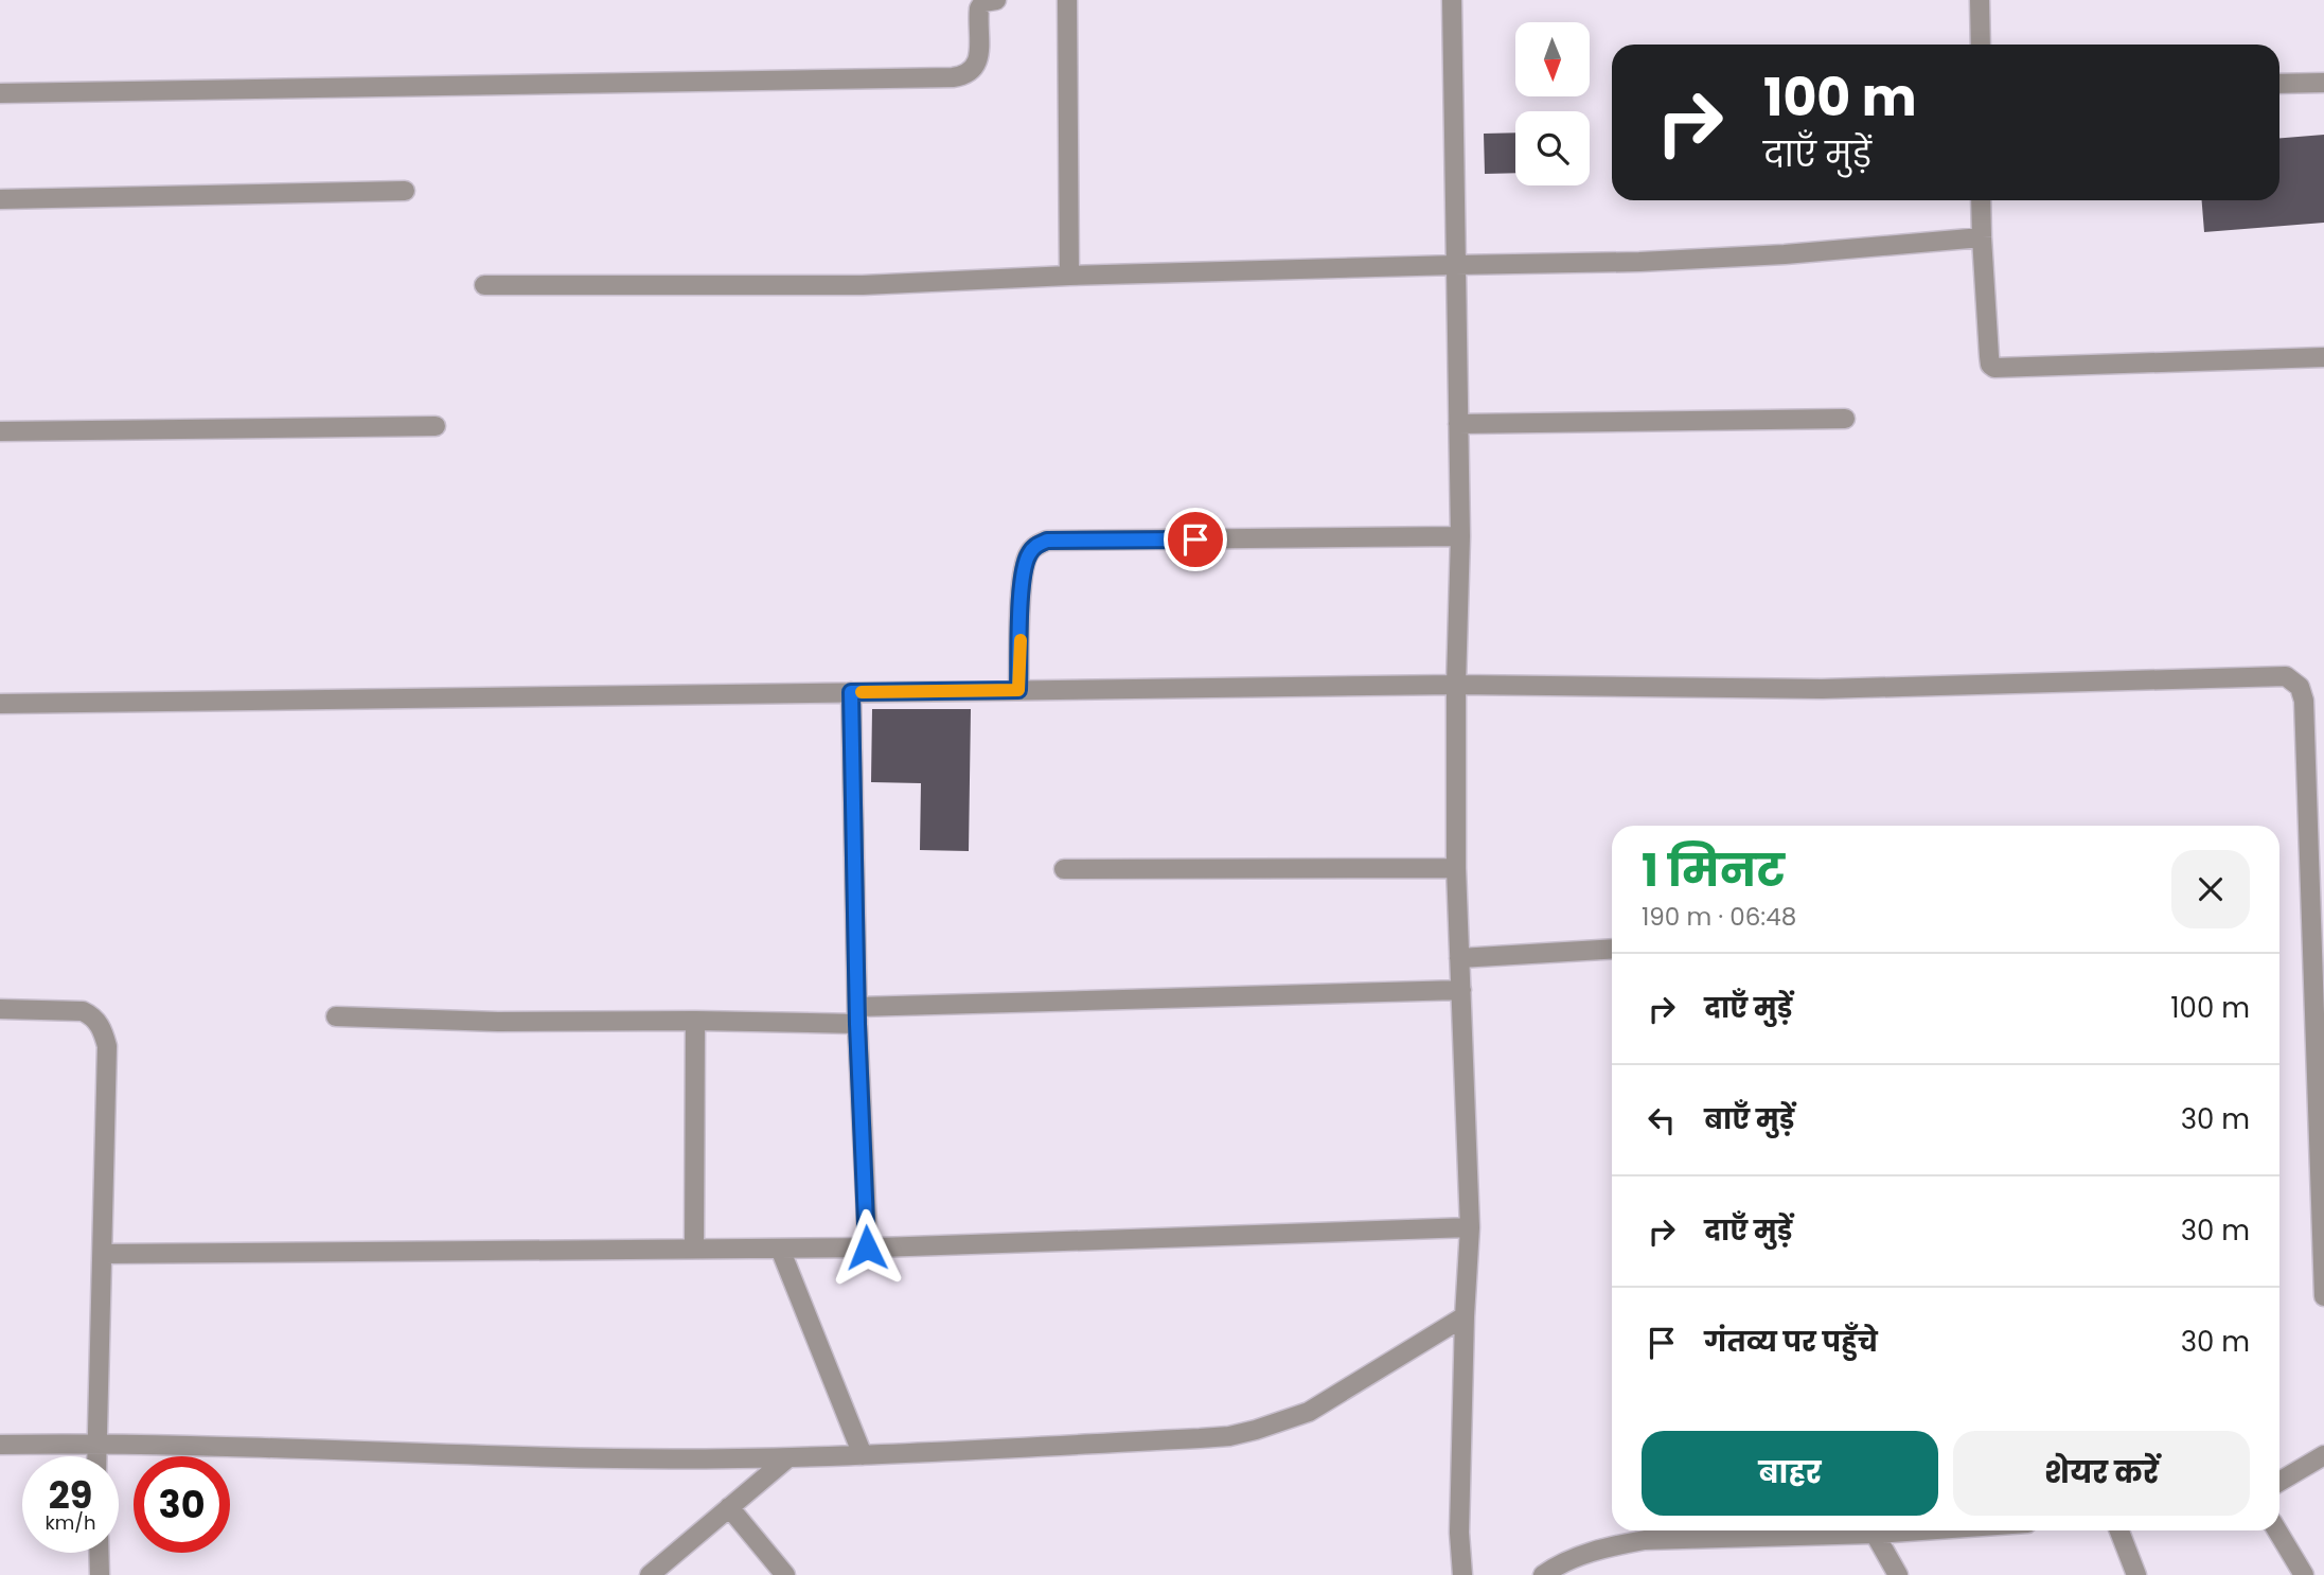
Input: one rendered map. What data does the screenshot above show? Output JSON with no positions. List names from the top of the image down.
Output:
{
  "north": "bottom",
  "page": {
    "turn": ["100 m", "दाएँ मुड़ें"],
    "heading": ["1 मिनट", "190 m · 06:48"],
    "list": [
      {
        "name": "दाएँ मुड़ें",
        "value": "100 m"
      },
      {
        "name": "बाएँ मुड़ें",
        "value": "30 m"
      },
      {
        "name": "दाएँ मुड़ें",
        "value": "30 m"
      },
      {
        "name": "गंतव्य पर पहुँचे",
        "value": "30 m"
      }
    ],
    "buttons": ["बाहर", "शेयर करें"],
    "speed": "29 km/h",
    "limit": "30"
  }
}
